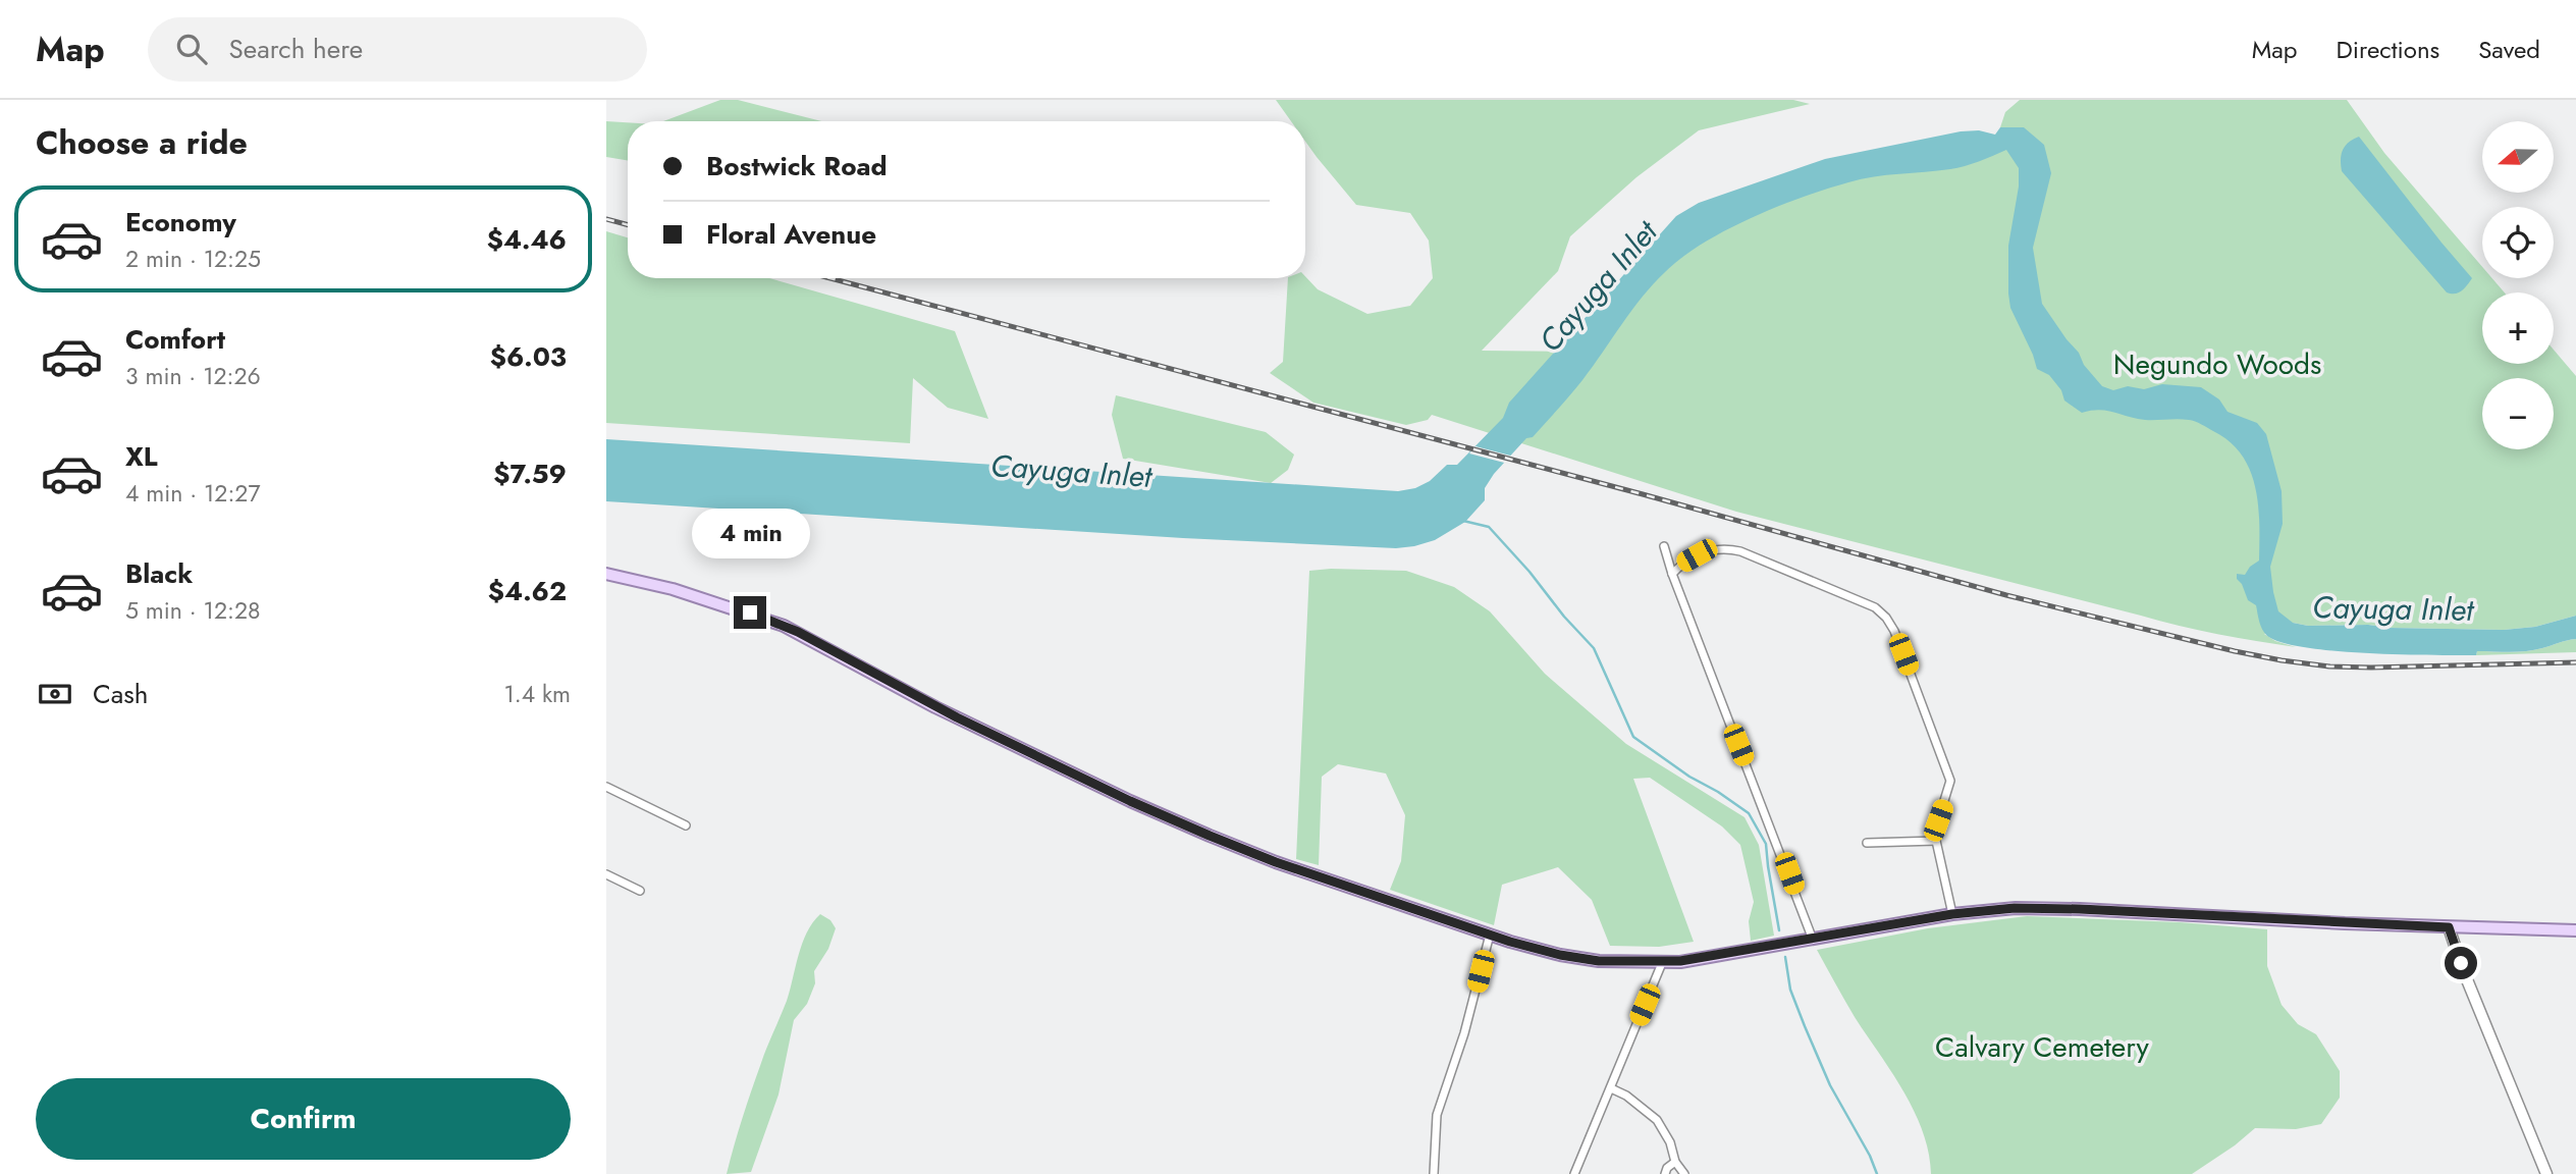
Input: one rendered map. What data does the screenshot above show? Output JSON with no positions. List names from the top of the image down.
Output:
{
  "water": ["Cayuga Inlet"],
  "parks": ["Negundo Woods", "Calvary Cemetery"],
  "north": "left",
  "page": {
    "header": "Map",
    "search": "Search here",
    "nav": ["Map", "Directions", "Saved"],
    "heading": "Choose a ride",
    "map_buttons": ["+", "−"],
    "banner": ["Bostwick Road", "Floral Avenue"],
    "list": [
      {
        "name": "Economy",
        "note": "2 min · 12:25",
        "value": "$4.46"
      },
      {
        "name": "Comfort",
        "note": "3 min · 12:26",
        "value": "$6.03"
      },
      {
        "name": "XL",
        "note": "4 min · 12:27",
        "value": "$7.59"
      },
      {
        "name": "Black",
        "note": "5 min · 12:28",
        "value": "$4.62"
      }
    ],
    "bubble": "4 min",
    "pay": ["Cash", "1.4 km"],
    "buttons": "Confirm"
  }
}
